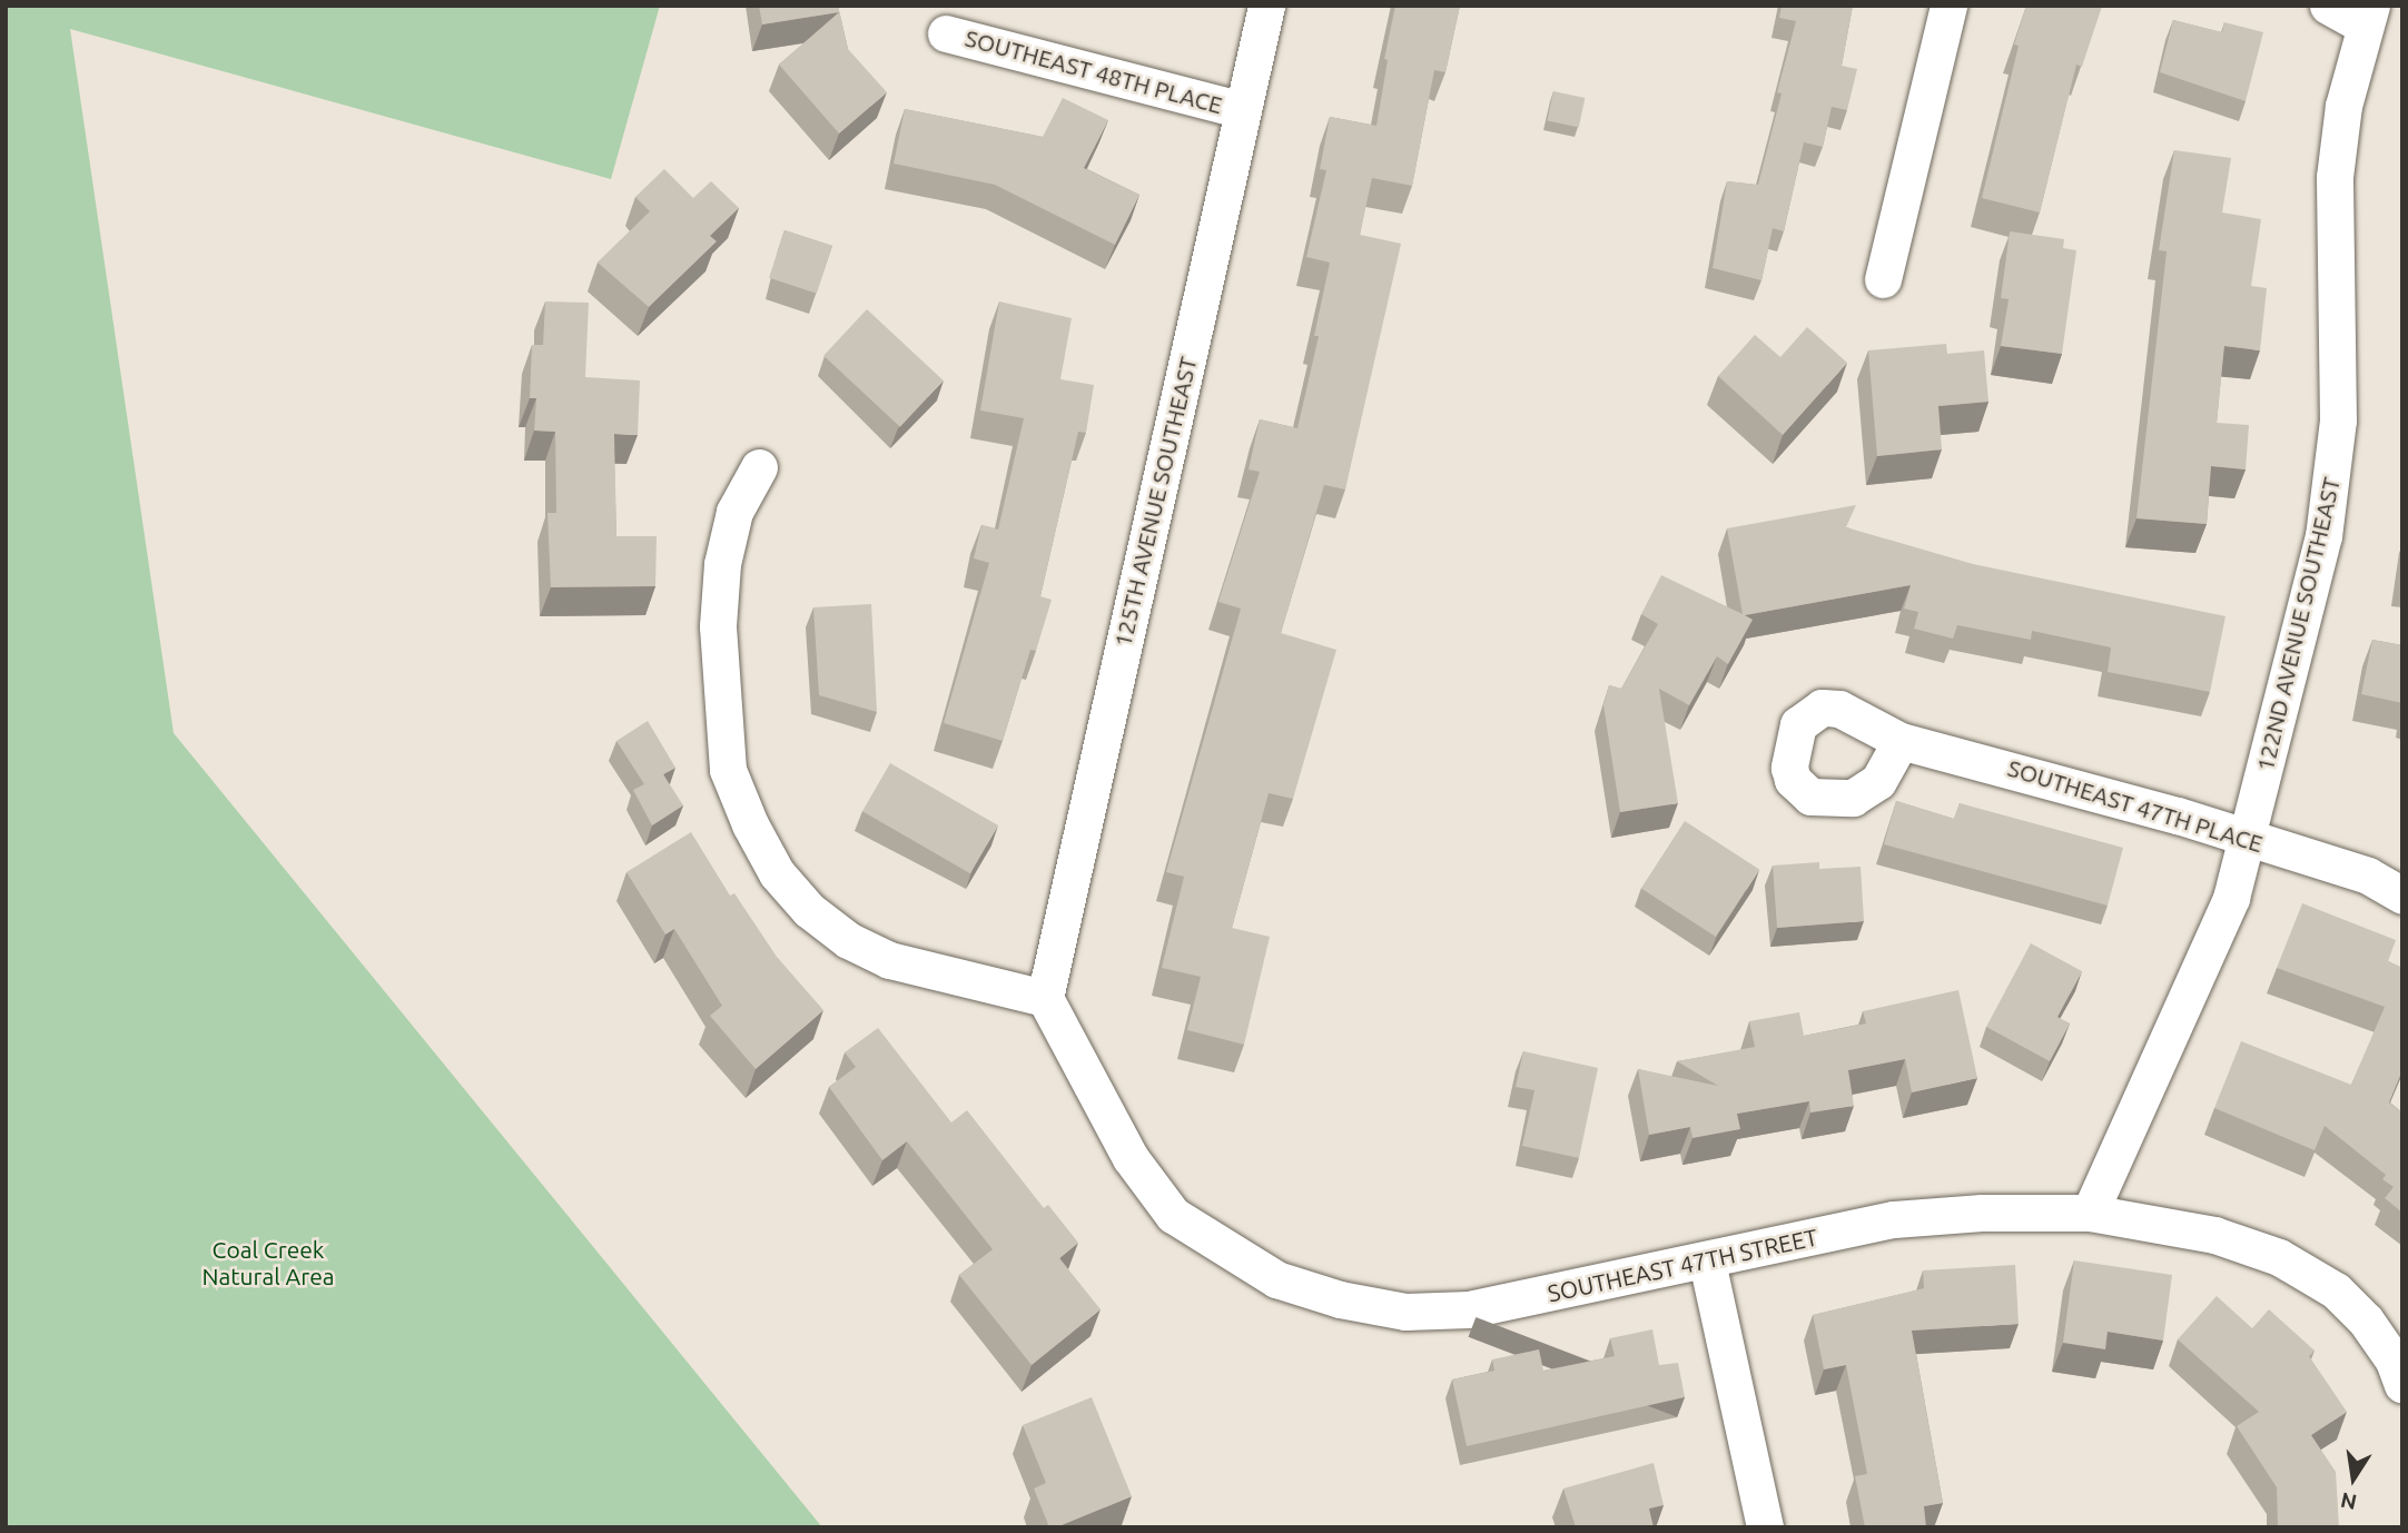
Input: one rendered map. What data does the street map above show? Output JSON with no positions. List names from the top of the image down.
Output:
{
  "streets": {
    "street": [
      "SOUTHEAST 48TH PLACE",
      "125TH AVENUE SOUTHEAST",
      "122ND AVENUE SOUTHEAST",
      "SOUTHEAST 47TH PLACE",
      "SOUTHEAST 47TH STREET"
    ]
  },
  "crossings": [
    ["SOUTHEAST 48TH PLACE", "125TH AVENUE SOUTHEAST"],
    ["125TH AVENUE SOUTHEAST", "SOUTHEAST 47TH STREET"],
    ["122ND AVENUE SOUTHEAST", "SOUTHEAST 47TH PLACE"],
    ["122ND AVENUE SOUTHEAST", "SOUTHEAST 47TH STREET"]
  ],
  "parks": ["Coal Creek Natural Area"],
  "north": "bottom"
}
